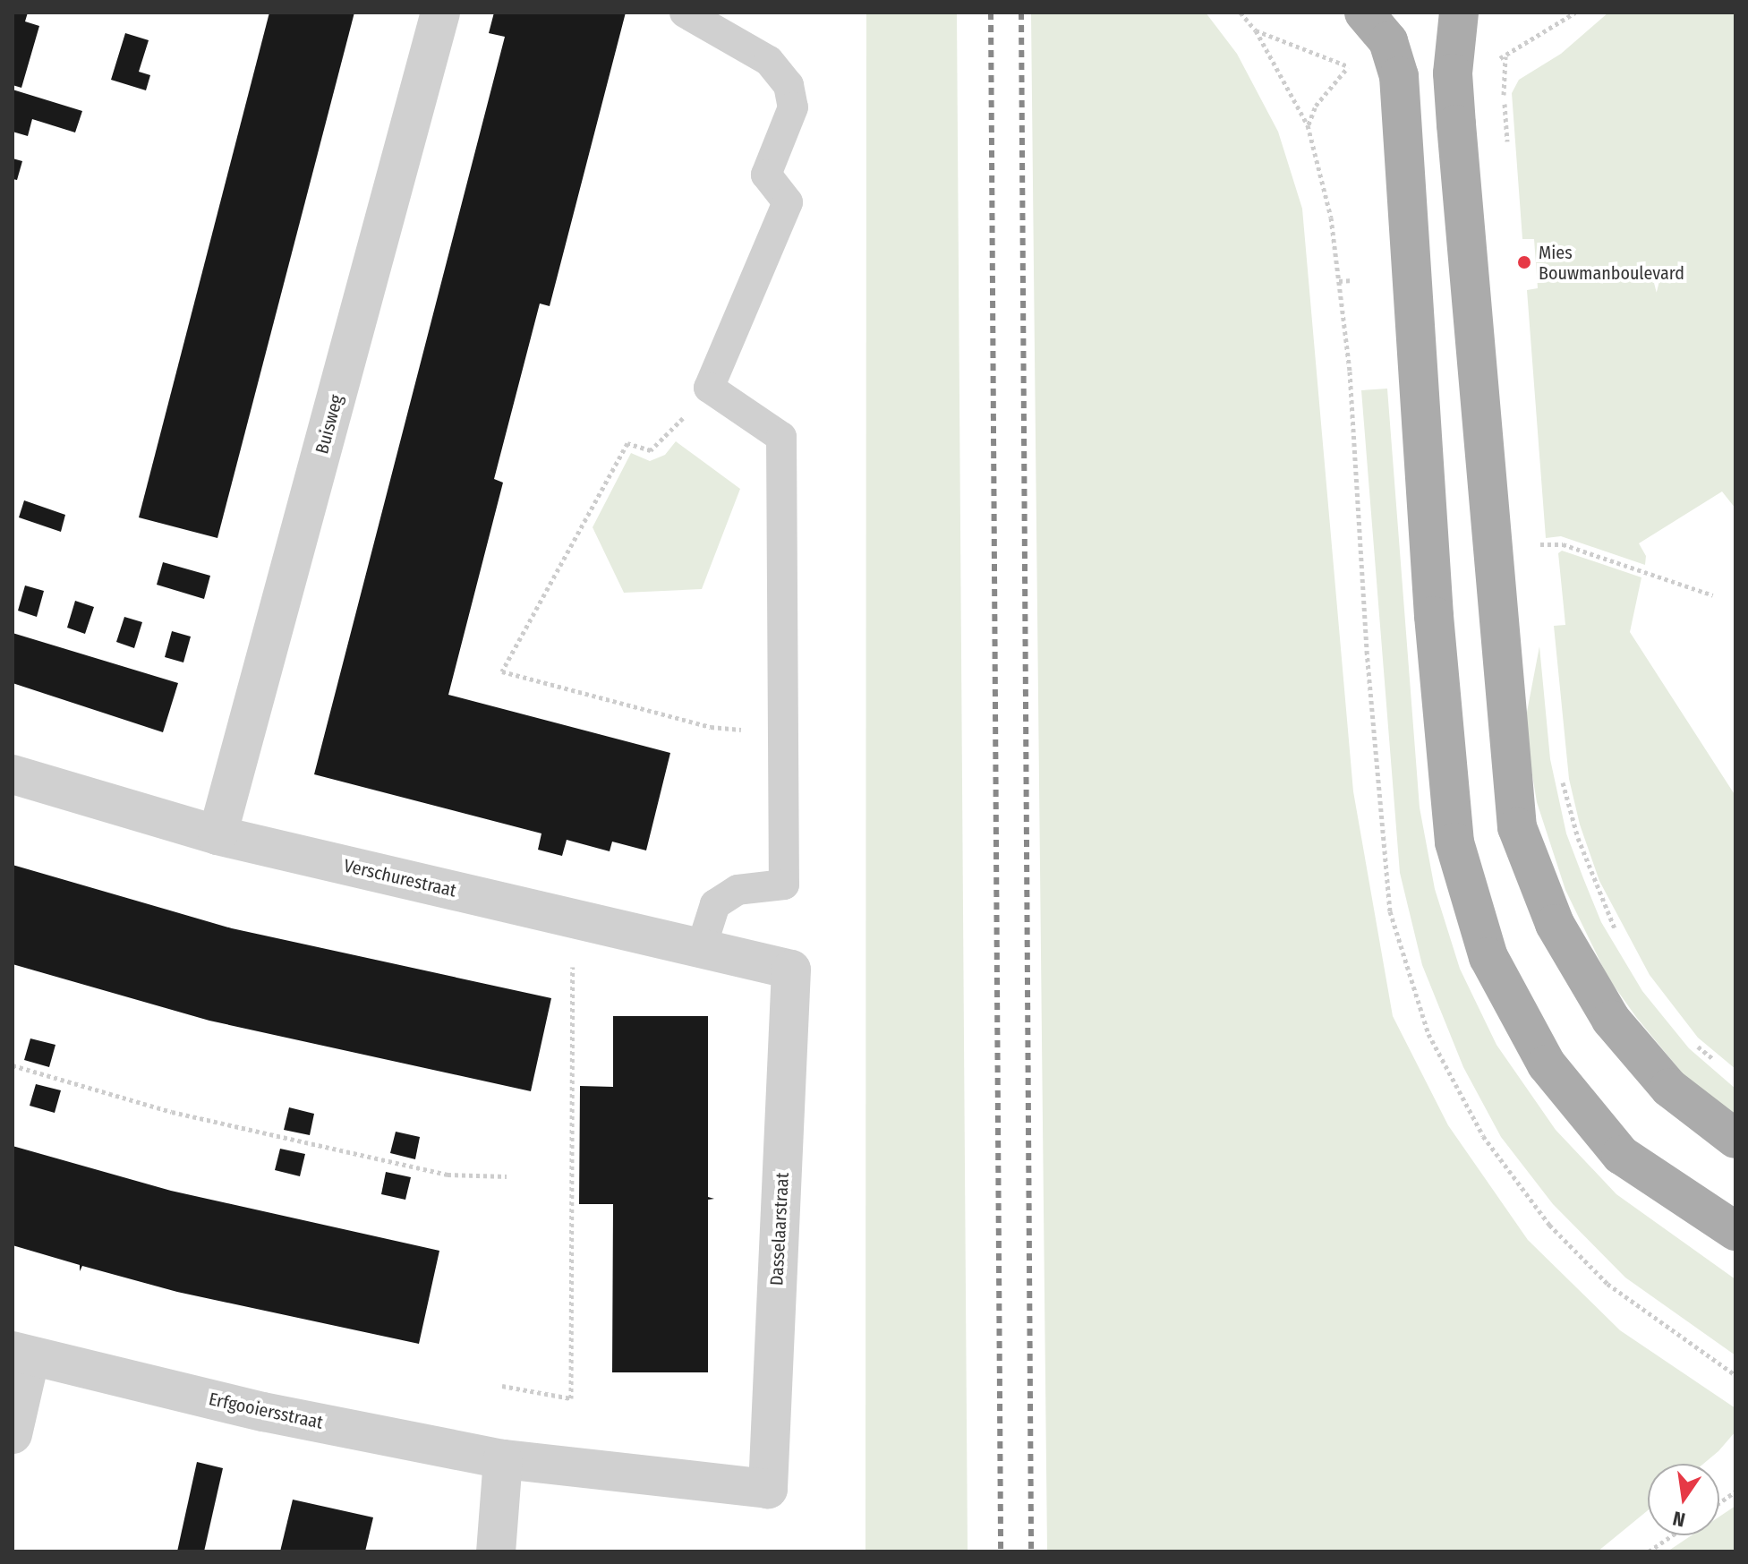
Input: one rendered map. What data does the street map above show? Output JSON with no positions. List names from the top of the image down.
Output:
{
  "streets": {
    "street": [
      "Buisweg",
      "Verschurestraat",
      "Dasselaarstraat",
      "Erfgooiersstraat"
    ]
  },
  "crossings": [
    ["Buisweg", "Verschurestraat"],
    ["Verschurestraat", "Dasselaarstraat"],
    ["Dasselaarstraat", "Erfgooiersstraat"]
  ],
  "places": ["Mies Bouwmanboulevard"],
  "north": "bottom"
}
